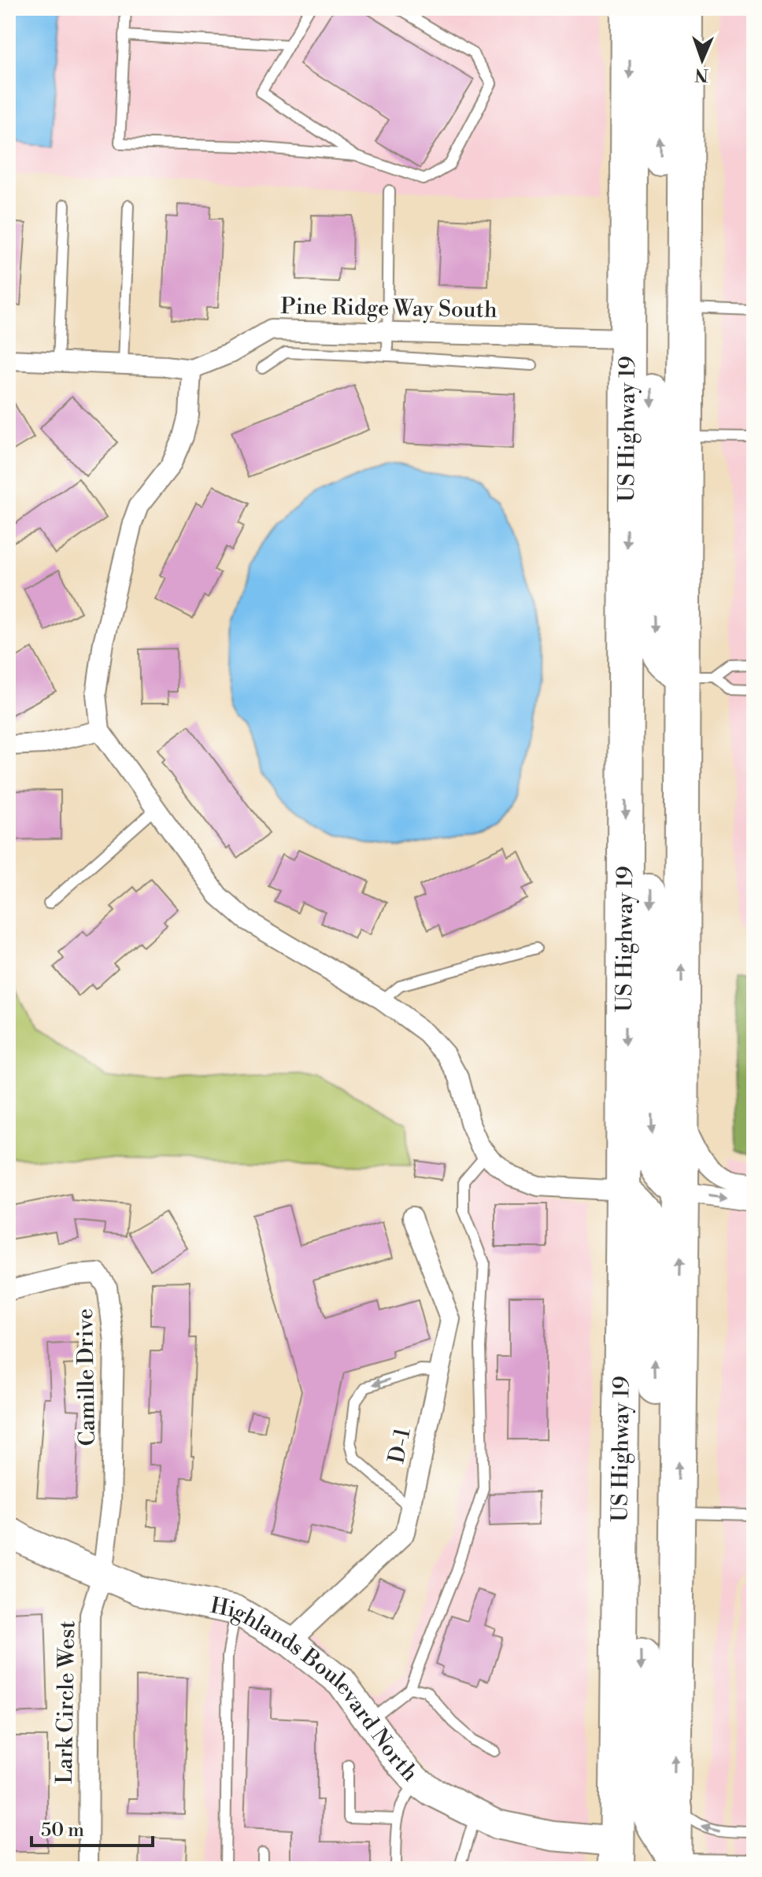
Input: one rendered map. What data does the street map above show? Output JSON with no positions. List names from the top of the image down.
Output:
{
  "streets": {
    "highway": ["US Highway 19"],
    "street": [
      "Pine Ridge Way South",
      "Camille Drive",
      "D-1",
      "Highlands Boulevard North",
      "Lark Circle West"
    ]
  },
  "crossings": [
    ["Pine Ridge Way South", "US Highway 19"],
    ["US Highway 19", "Highlands Boulevard North"],
    ["Camille Drive", "Highlands Boulevard North"],
    ["Camille Drive", "Lark Circle West"],
    ["D-1", "Highlands Boulevard North"],
    ["Highlands Boulevard North", "Lark Circle West"]
  ],
  "scale_bar": "50 m",
  "north": "bottom"
}
